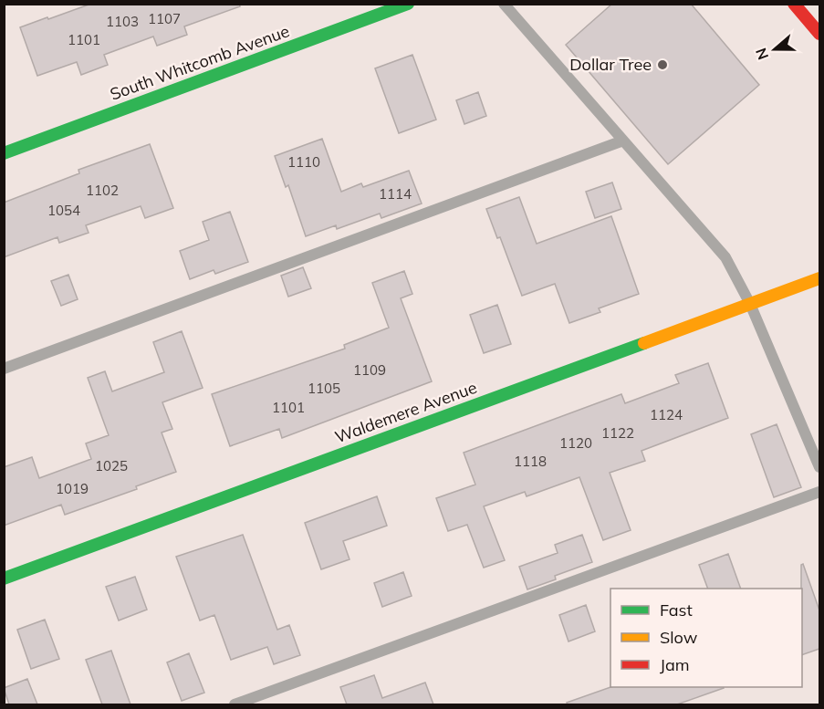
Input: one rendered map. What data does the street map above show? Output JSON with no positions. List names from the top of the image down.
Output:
{
  "streets": {
    "street": ["South Whitcomb Avenue", "Waldemere Avenue"]
  },
  "places": ["Dollar Tree"],
  "house_numbers": [
    "1107",
    "1103",
    "1101",
    "1110",
    "1102",
    "1114",
    "1054",
    "1109",
    "1105",
    "1101",
    "1124",
    "1122",
    "1120",
    "1118",
    "1025",
    "1019"
  ],
  "legend": ["Fast", "Slow", "Jam"],
  "north": "left"
}
